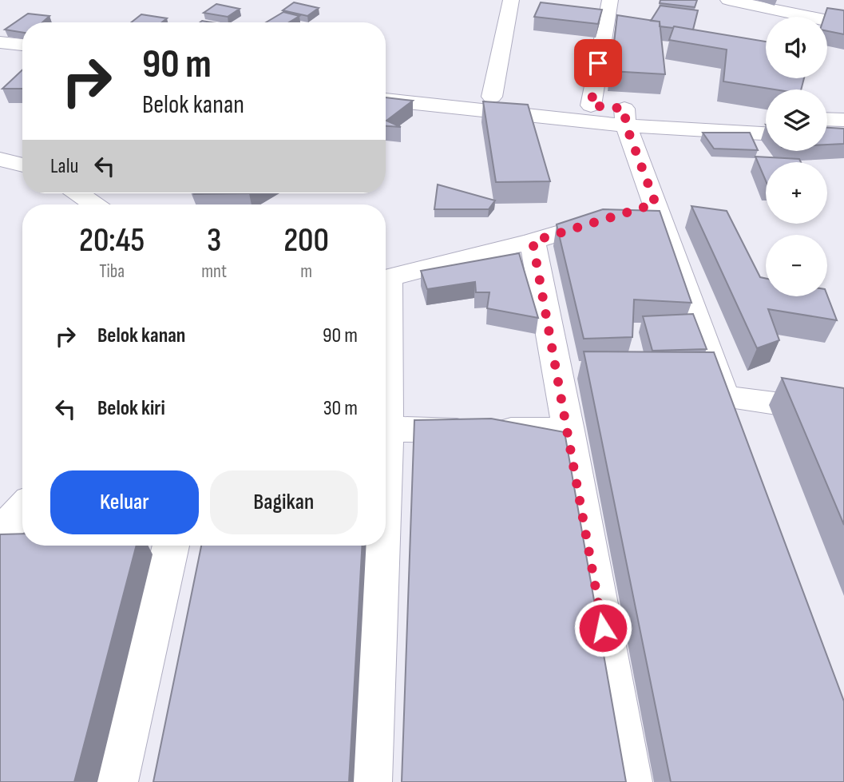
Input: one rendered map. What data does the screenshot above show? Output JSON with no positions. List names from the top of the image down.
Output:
{
  "page": {
    "map_buttons": ["+", "−"],
    "turn": ["90 m", "Belok kanan"],
    "then": "Lalu",
    "eta": [
      "20:45",
      "Tiba",
      "3",
      "mnt",
      "200",
      "m"
    ],
    "list": [
      {
        "name": "Belok kanan",
        "value": "90 m"
      },
      {
        "name": "Belok kiri",
        "value": "30 m"
      }
    ],
    "buttons": ["Keluar", "Bagikan"]
  }
}
